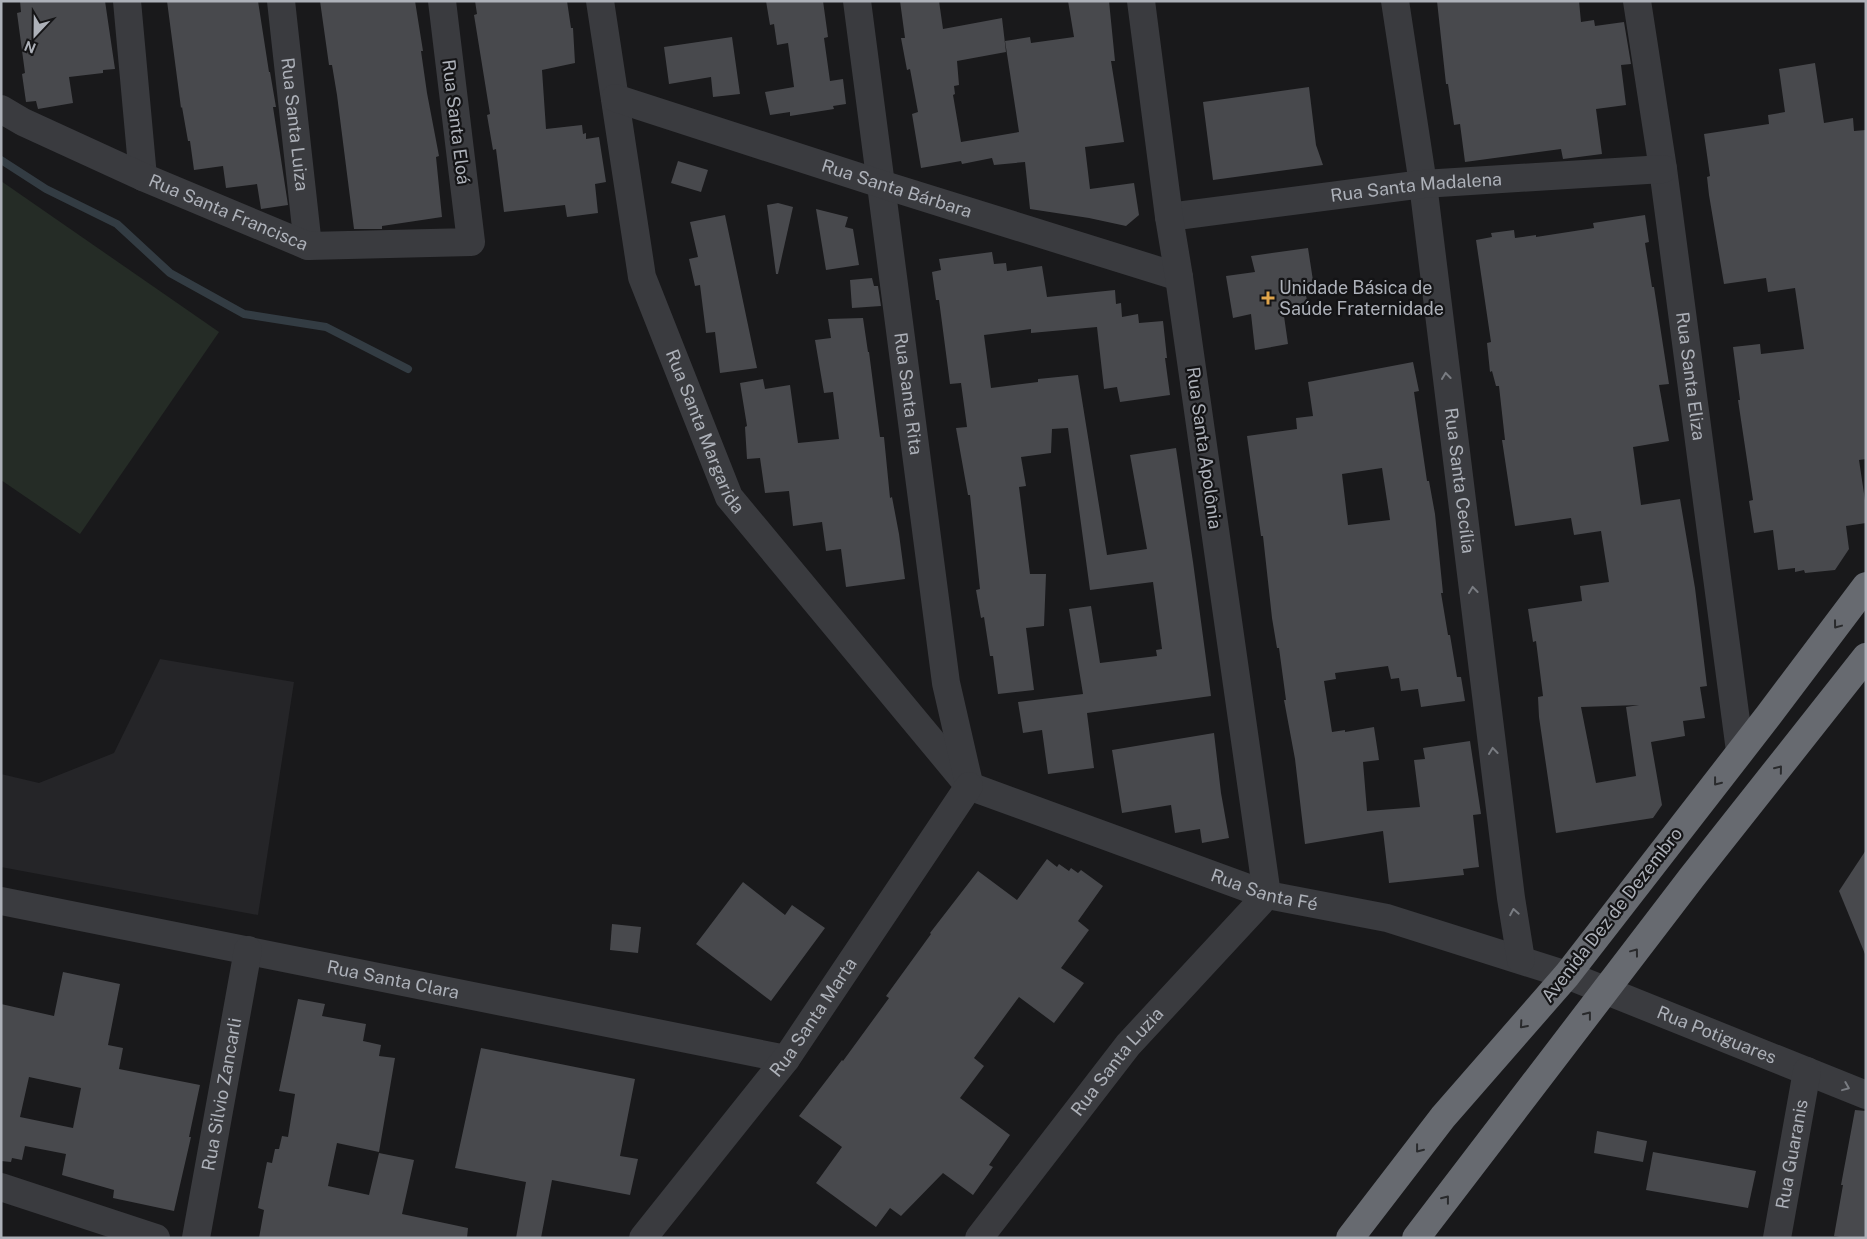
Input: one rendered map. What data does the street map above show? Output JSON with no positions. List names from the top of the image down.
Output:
{
  "streets": {
    "highway": ["Avenida Dez de Dezembro"],
    "street": [
      "Rua Santa Eloá",
      "Rua Santa Luiza",
      "Rua Santa Bárbara",
      "Rua Santa Madalena",
      "Rua Santa Francisca",
      "Rua Santa Eliza",
      "Rua Santa Rita",
      "Rua Santa Margarida",
      "Rua Santa Apolônia",
      "Rua Santa Cecília",
      "Rua Santa Fé",
      "Rua Santa Clara",
      "Rua Santa Marta",
      "Rua Potiguares",
      "Rua Santa Luzia",
      "Rua Silvio Zancarli",
      "Rua Guaranis"
    ]
  },
  "crossings": [
    ["Rua Santa Eloá", "Rua Santa Francisca"],
    ["Rua Santa Luiza", "Rua Santa Francisca"],
    ["Rua Santa Bárbara", "Rua Santa Rita"],
    ["Rua Santa Bárbara", "Rua Santa Margarida"],
    ["Rua Santa Bárbara", "Rua Santa Apolônia"],
    ["Rua Santa Madalena", "Rua Santa Eliza"],
    ["Rua Santa Madalena", "Rua Santa Apolônia"],
    ["Rua Santa Madalena", "Rua Santa Cecília"],
    ["Rua Santa Eliza", "Avenida Dez de Dezembro"],
    ["Rua Santa Rita", "Rua Santa Margarida"],
    ["Rua Santa Rita", "Rua Santa Fé"],
    ["Rua Santa Rita", "Rua Santa Marta"],
    ["Rua Santa Margarida", "Rua Santa Fé"],
    ["Rua Santa Margarida", "Rua Santa Marta"],
    ["Rua Santa Apolônia", "Rua Santa Fé"],
    ["Rua Santa Apolônia", "Rua Santa Luzia"],
    ["Rua Santa Cecília", "Rua Santa Fé"],
    ["Rua Santa Fé", "Avenida Dez de Dezembro"],
    ["Rua Santa Fé", "Rua Santa Marta"],
    ["Rua Santa Fé", "Rua Potiguares"],
    ["Rua Santa Fé", "Rua Santa Luzia"],
    ["Avenida Dez de Dezembro", "Rua Potiguares"],
    ["Rua Santa Clara", "Rua Santa Marta"],
    ["Rua Santa Clara", "Rua Silvio Zancarli"],
    ["Rua Potiguares", "Rua Guaranis"]
  ],
  "one_way": ["Rua Santa Cecília"],
  "places": {
    "health": ["Unidade Básica de Saúde Fraternidade"]
  },
  "north": "bottom"
}
